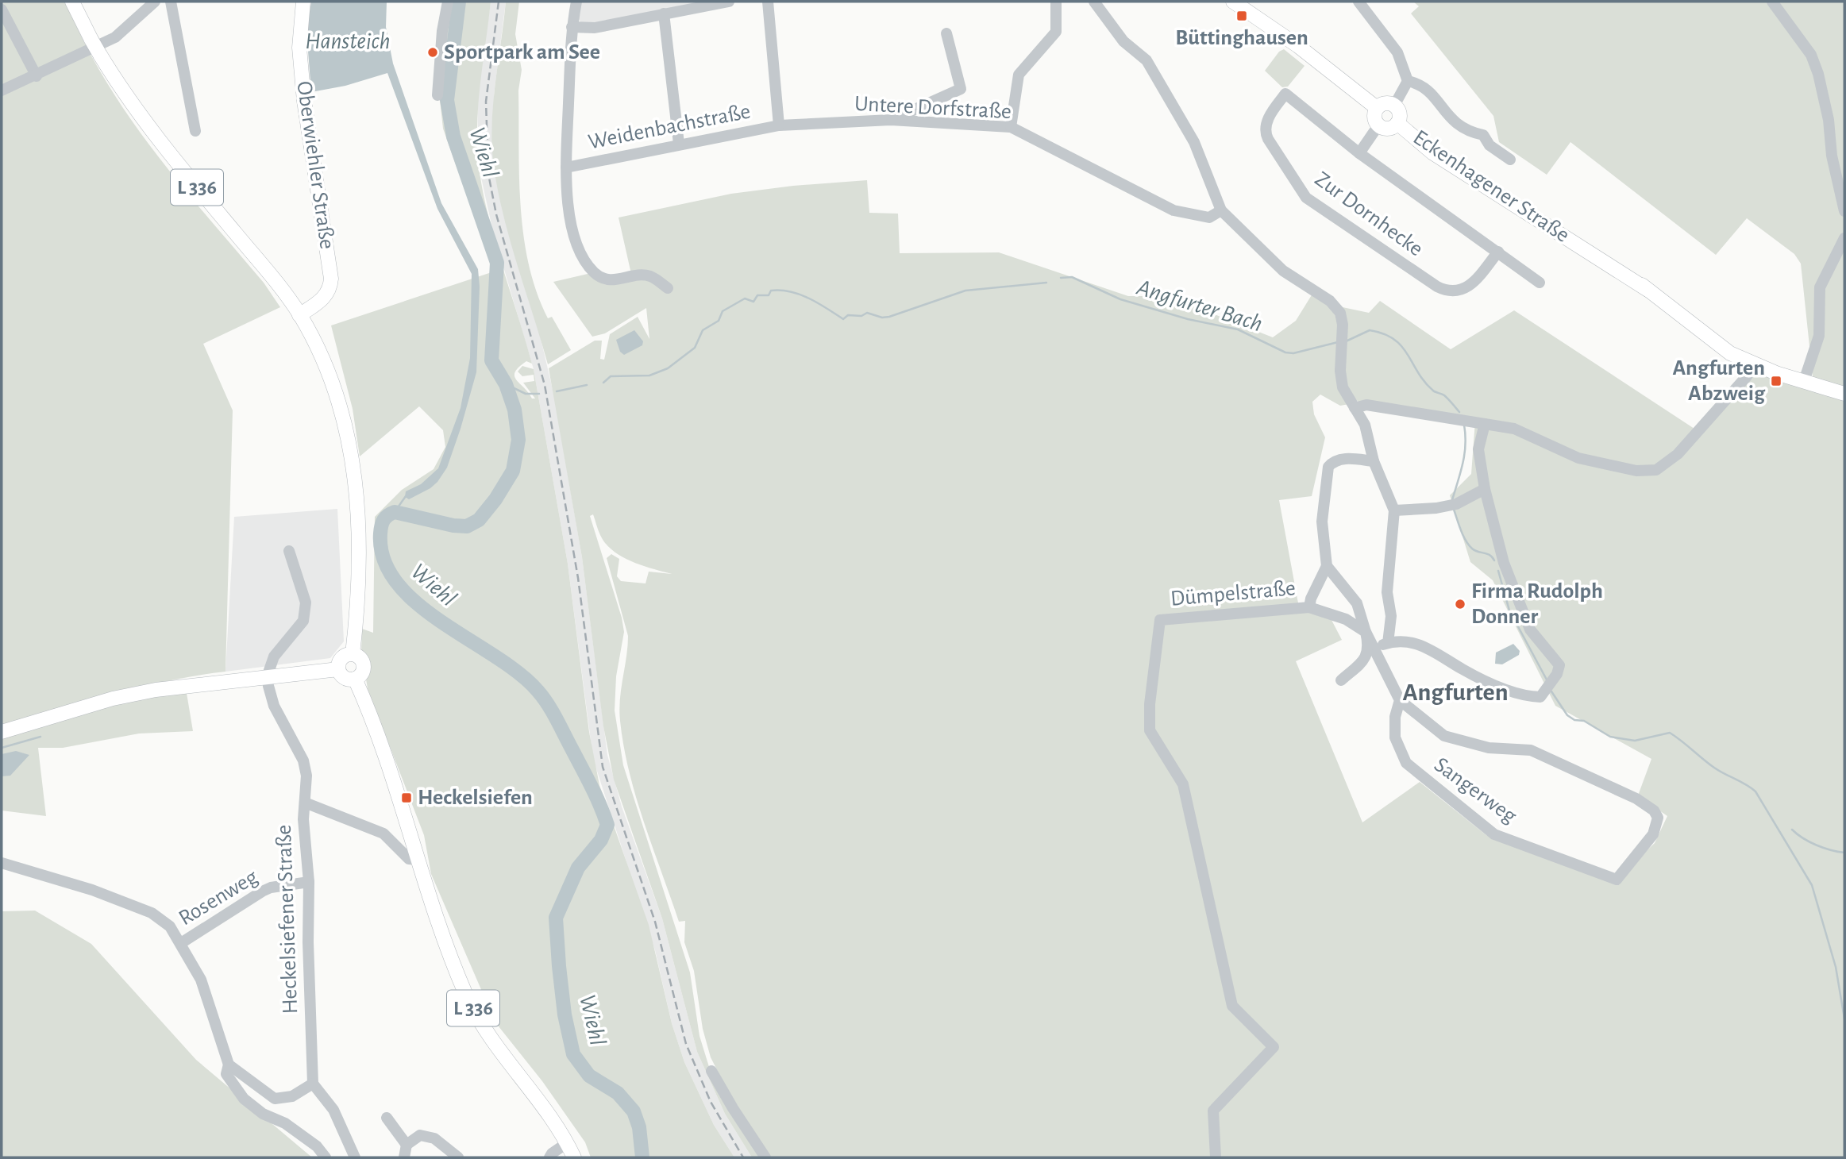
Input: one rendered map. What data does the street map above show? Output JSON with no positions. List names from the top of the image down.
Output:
{
  "streets": {
    "main road": ["Oberwiehler Straße", "Eckenhagener Straße", "L 336"],
    "street": [
      "Untere Dorfstraße",
      "Weidenbachstraße",
      "Zur Dornhecke",
      "Dümpelstraße",
      "Sangerweg",
      "Rosenweg",
      "Heckelsiefener Straße"
    ]
  },
  "crossings": [
    ["Untere Dorfstraße", "Weidenbachstraße"],
    ["Oberwiehler Straße", "L 336"],
    ["Eckenhagener Straße", "Zur Dornhecke"],
    ["Rosenweg", "Heckelsiefener Straße"]
  ],
  "districts": ["Angfurten"],
  "water": ["Hansteich", "Wiehl", "Angfurter Bach"],
  "places": {
    "transit": ["Büttinghausen", "Angfurten Abzweig", "Heckelsiefen"],
    "other": ["Sportpark am See", "Firma Rudolph Donner"]
  }
}
